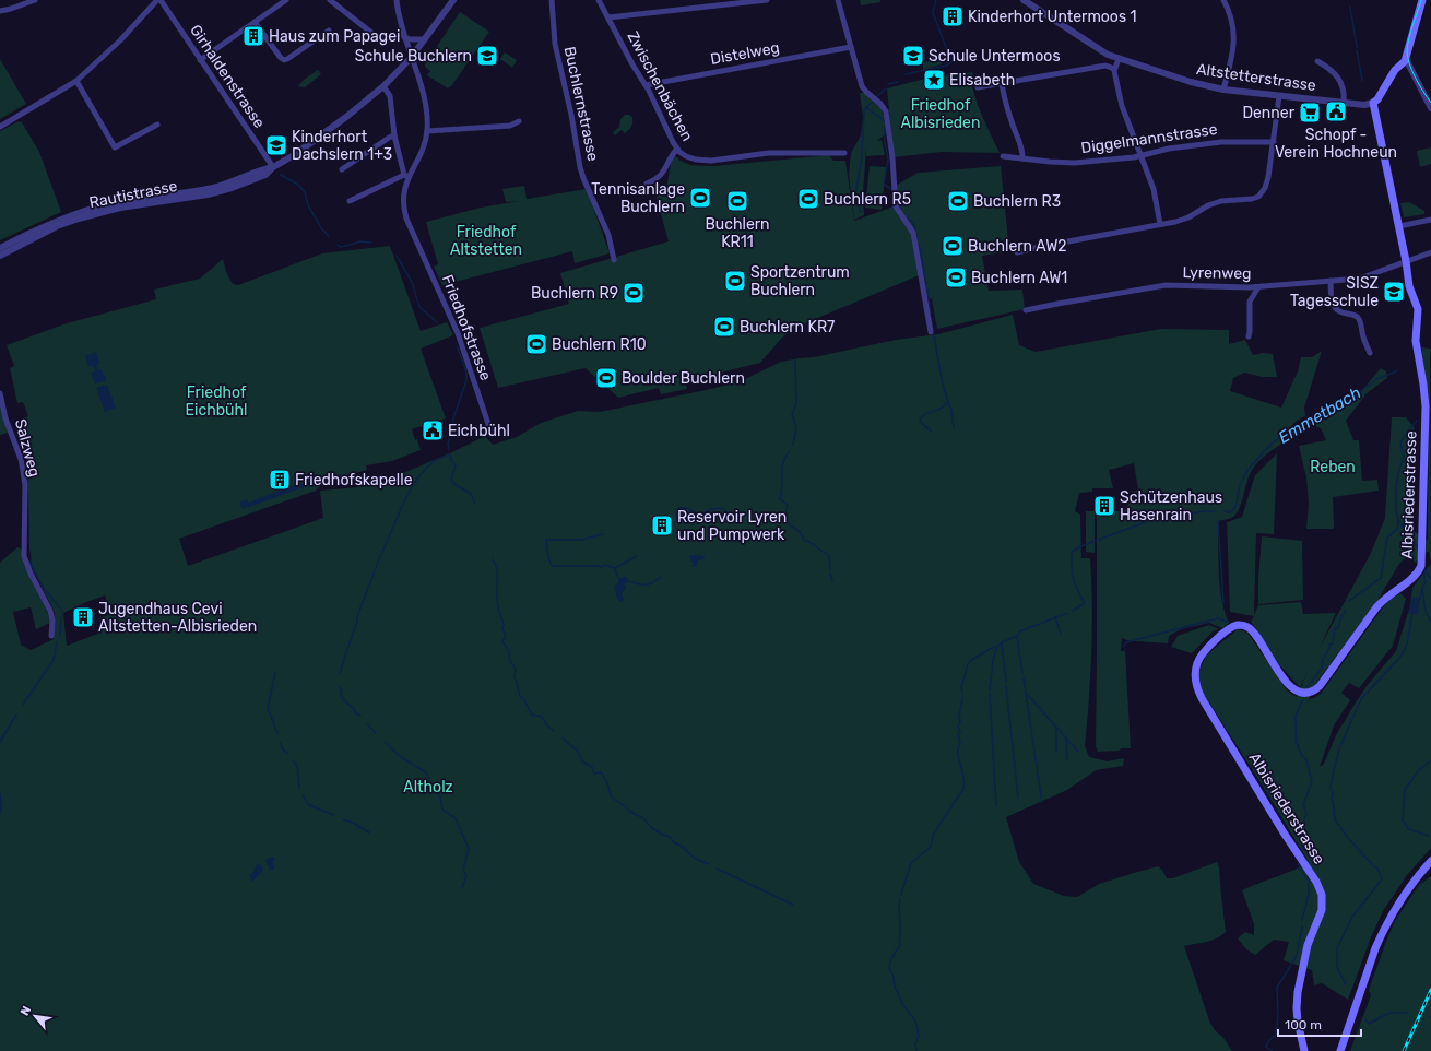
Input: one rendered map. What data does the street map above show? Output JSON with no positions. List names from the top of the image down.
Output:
{
  "streets": {
    "main road": ["Albisriederstrasse"],
    "street": [
      "Distelweg",
      "Girhaldenstrasse",
      "Altstetterstrasse",
      "Zwischenbächen",
      "Buchlernstrasse",
      "Diggelmannstrasse",
      "Rautistrasse",
      "Lyrenweg",
      "Friedhofstrasse",
      "Salzweg"
    ]
  },
  "crossings": [
    ["Distelweg", "Zwischenbächen"],
    ["Girhaldenstrasse", "Rautistrasse"],
    ["Altstetterstrasse", "Albisriederstrasse"],
    ["Rautistrasse", "Friedhofstrasse"],
    ["Lyrenweg", "Albisriederstrasse"]
  ],
  "water": ["Emmetbach"],
  "parks": [
    "Friedhof Albisrieden",
    "Friedhof Altstetten",
    "Friedhof Eichbühl",
    "Reben",
    "Altholz"
  ],
  "places": {
    "building": [
      "Kinderhort Untermoos 1",
      "Haus zum Papagei",
      "Friedhofskapelle",
      "Schützenhaus Hasenrain",
      "Reservoir Lyren und Pumpwerk",
      "Jugendhaus Cevi Altstetten-Albisrieden"
    ],
    "school or university": [
      "Schule Buchlern",
      "Schule Untermoos",
      "Kinderhort Dachslern 1+3",
      "SISZ Tagesschule"
    ],
    "place": ["Elisabeth"],
    "public building": ["Schopf - Verein Hochneun", "Eichbühl"],
    "supermarket": ["Denner"],
    "sports": [
      "Tennisanlage Buchlern",
      "Buchlern R5",
      "Buchlern KR11",
      "Buchlern R3",
      "Buchlern AW2",
      "Buchlern AW1",
      "Sportzentrum Buchlern",
      "Buchlern R9",
      "Buchlern KR7",
      "Buchlern R10",
      "Boulder Buchlern"
    ]
  },
  "scale_bar": "100 m",
  "north": "top left"
}
